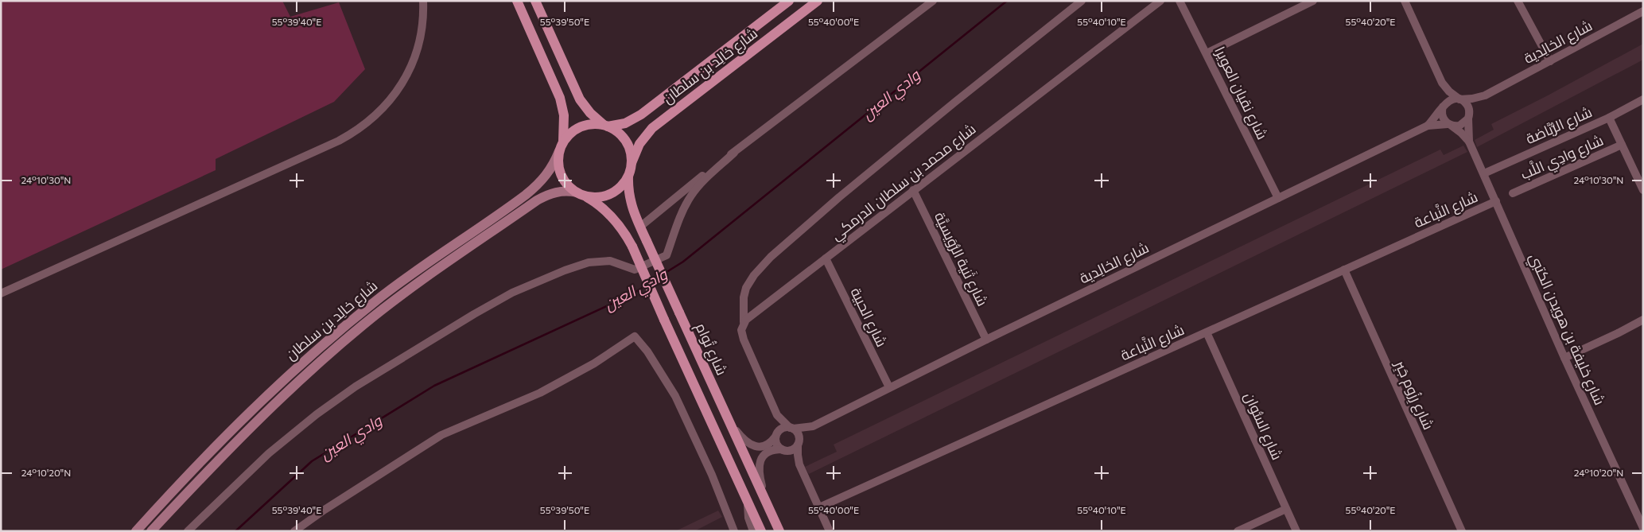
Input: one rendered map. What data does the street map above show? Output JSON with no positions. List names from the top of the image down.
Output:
{
  "streets": {
    "main road": ["شارع خالِد بن سلطان", "شارع تُوام"],
    "street": [
      "شارع الخالِدية",
      "شارع نقيان العويرا",
      "شارع الرُّبَّاضة",
      "شارع وادِي اللَّب",
      "شارع محمد بن سلطان الدرمكي",
      "شارع النَّباعة",
      "شارع ثَنية الرُّوَيسيَّة",
      "شارع الحبية",
      "شارع خليفة بن هويدن الكتبي",
      "شارع رِزُوم جَبِر",
      "شارع السُّوان"
    ]
  },
  "crossings": [
    ["شارع الخالِدية", "شارع نقيان العويرا"],
    ["شارع الخالِدية", "شارع ثَنية الرُّوَيسيَّة"],
    ["شارع الخالِدية", "شارع الحبية"],
    ["شارع الخالِدية", "شارع خليفة بن هويدن الكتبي"],
    ["شارع خالِد بن سلطان", "شارع تُوام"],
    ["شارع الرُّبَّاضة", "شارع خليفة بن هويدن الكتبي"],
    ["شارع محمد بن سلطان الدرمكي", "شارع ثَنية الرُّوَيسيَّة"],
    ["شارع محمد بن سلطان الدرمكي", "شارع الحبية"],
    ["شارع النَّباعة", "شارع خليفة بن هويدن الكتبي"],
    ["شارع النَّباعة", "شارع رِزُوم جَبِر"],
    ["شارع النَّباعة", "شارع السُّوان"]
  ],
  "water": ["وادي العين"],
  "coordinates": [
    "55°39'40\"E",
    "55°39'50\"E",
    "55°40'00\"E",
    "55°40'10\"E",
    "55°40'20\"E",
    "24°10'30\"N",
    "24°10'20\"N"
  ]
}
